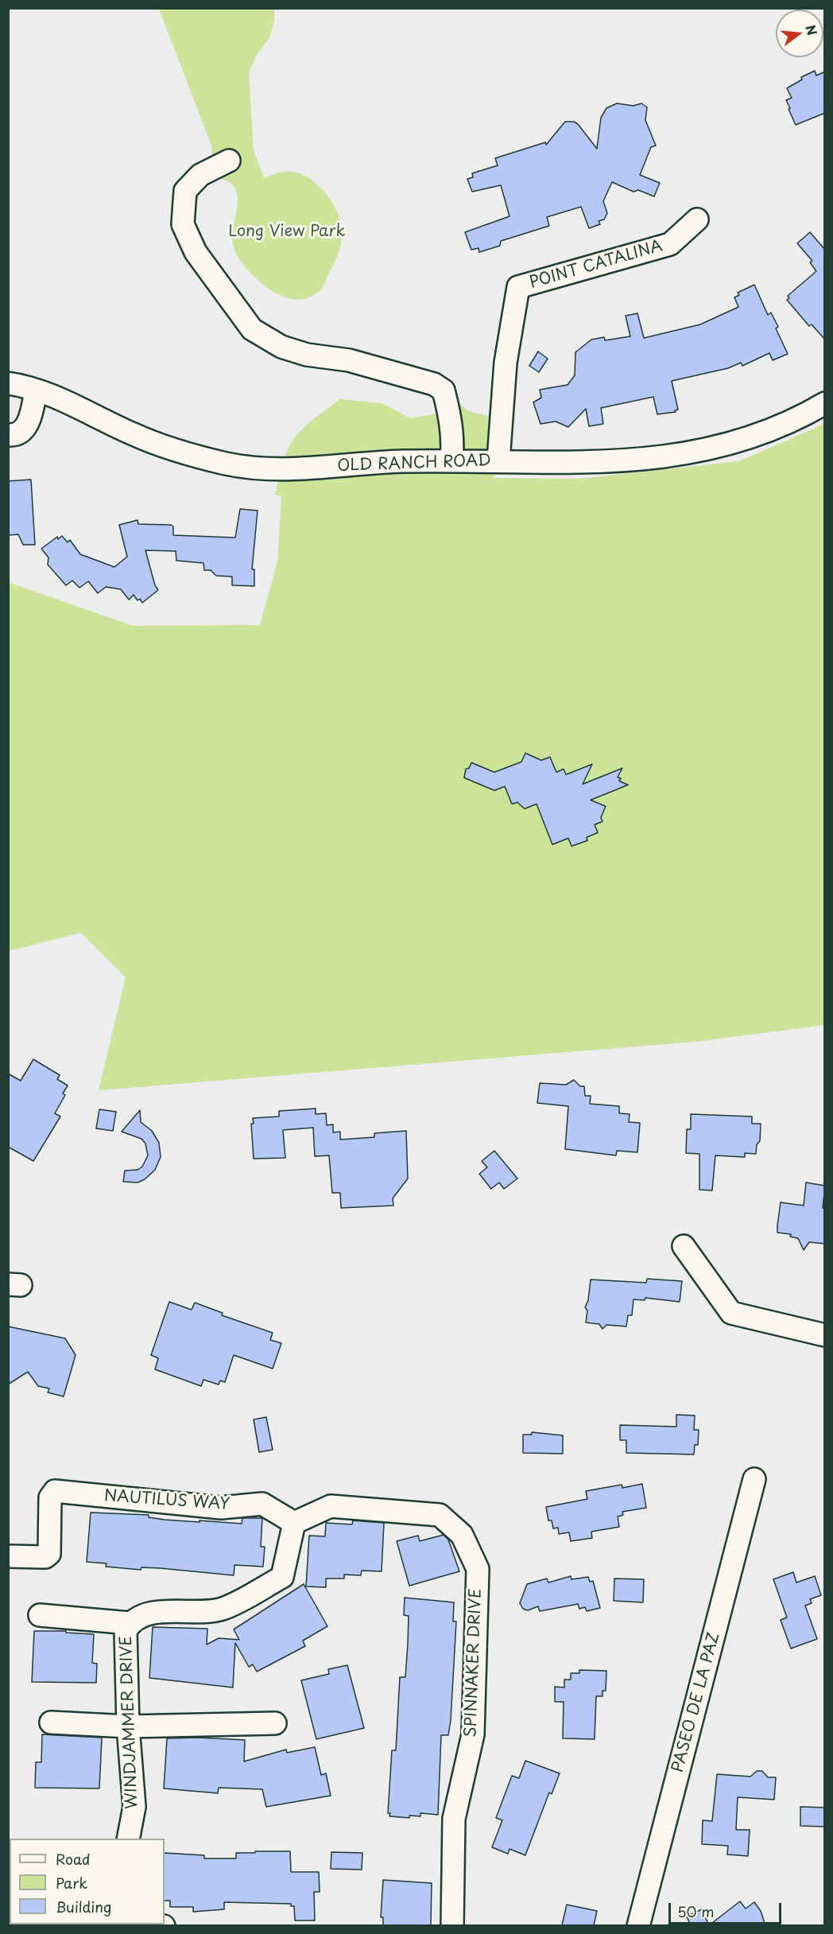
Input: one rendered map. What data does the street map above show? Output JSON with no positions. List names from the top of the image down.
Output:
{
  "streets": {
    "street": [
      "POINT CATALINA",
      "OLD RANCH ROAD",
      "NAUTILUS WAY",
      "SPINNAKER DRIVE",
      "PASEO DE LA PAZ",
      "WINDJAMMER DRIVE"
    ]
  },
  "crossings": [
    ["POINT CATALINA", "OLD RANCH ROAD"],
    ["NAUTILUS WAY", "SPINNAKER DRIVE"],
    ["NAUTILUS WAY", "WINDJAMMER DRIVE"],
    ["SPINNAKER DRIVE", "WINDJAMMER DRIVE"]
  ],
  "parks": ["Long View Park"],
  "legend": ["Road", "Park", "Building"],
  "scale_bar": "50 m",
  "north": "right"
}
